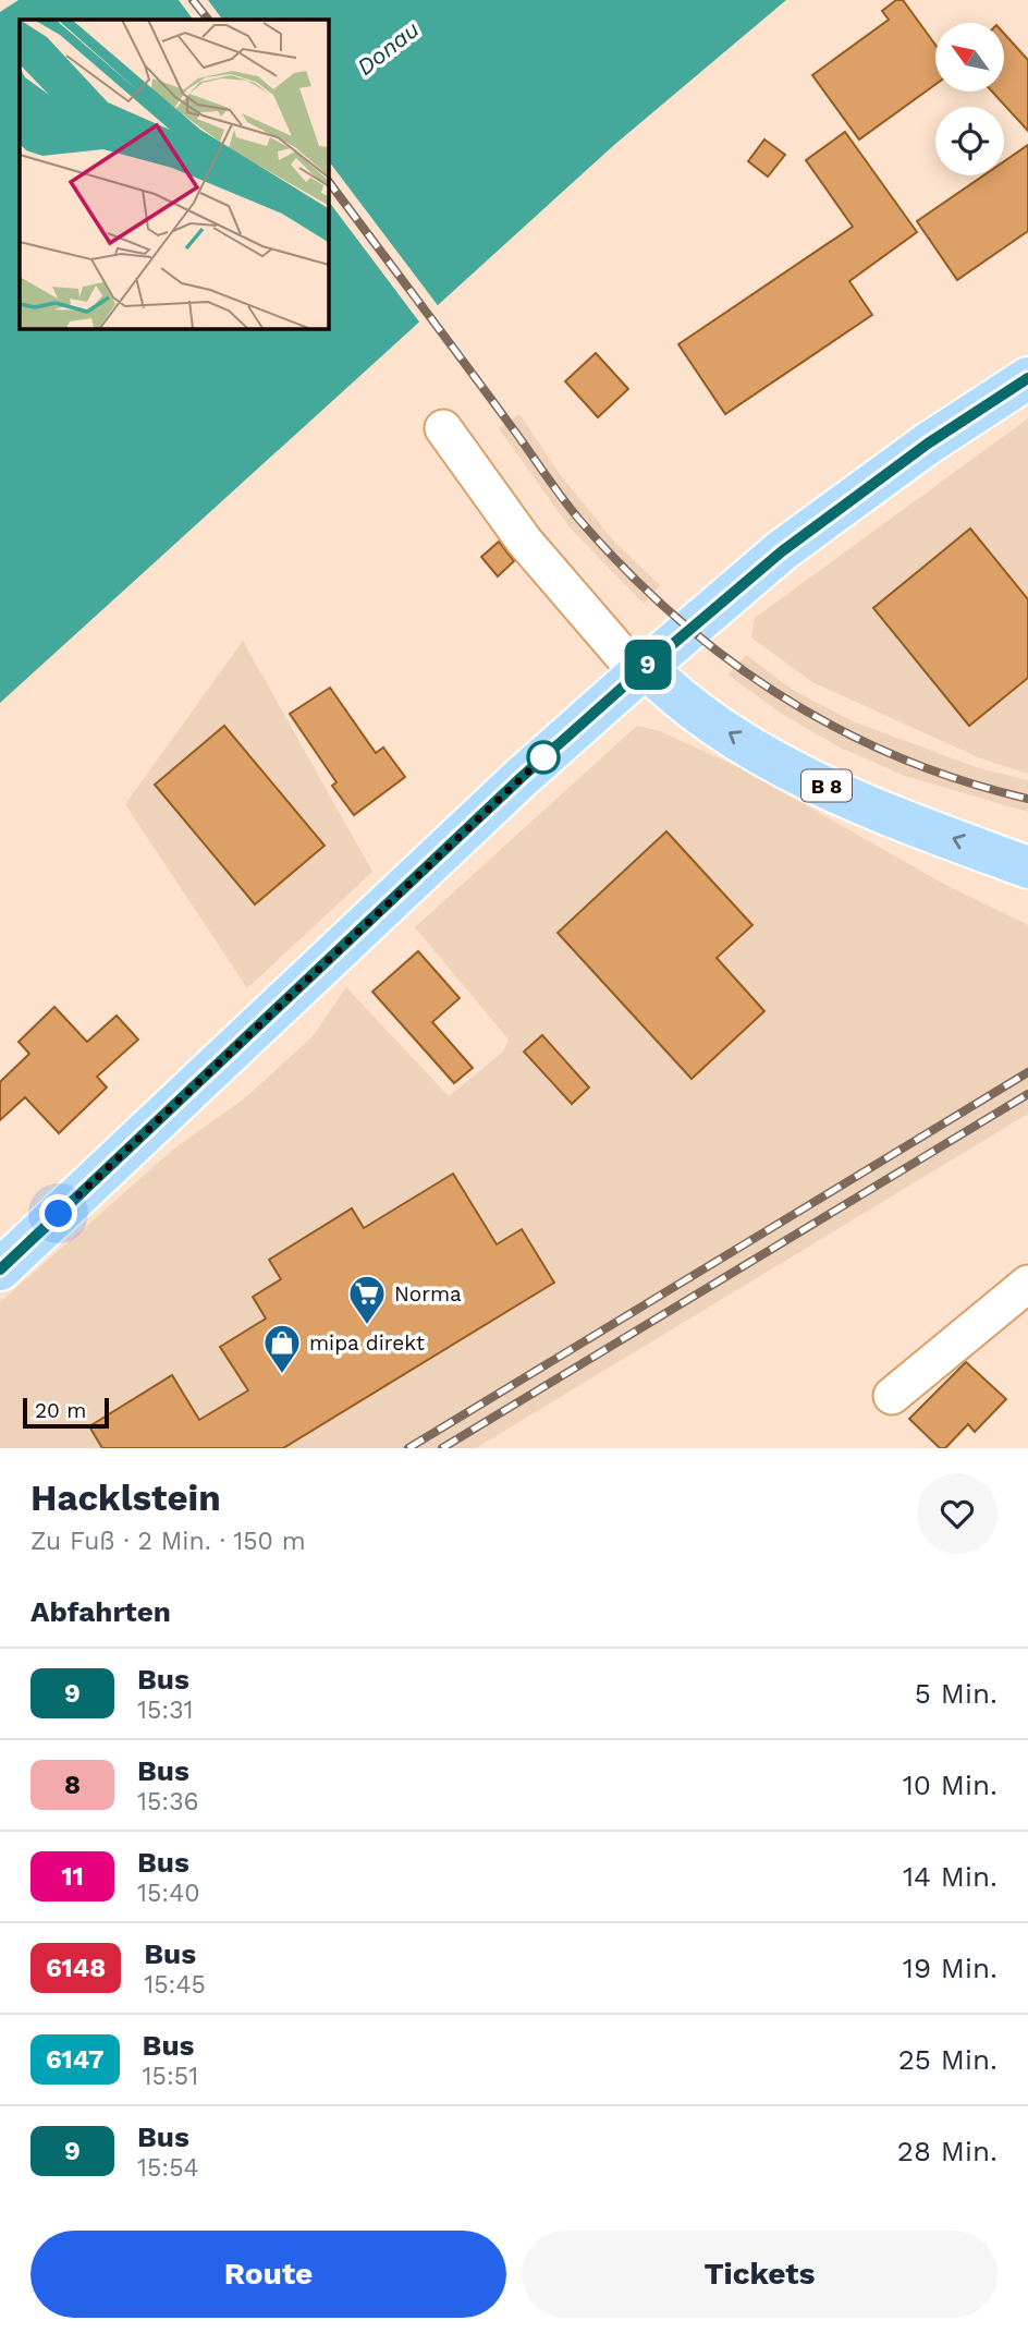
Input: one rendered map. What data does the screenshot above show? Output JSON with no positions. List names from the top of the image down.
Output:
{
  "streets": {
    "main road": ["B 8"]
  },
  "water": ["Donau"],
  "places": {
    "supermarket": ["Norma"],
    "shop": ["mipa direkt"]
  },
  "lines": ["bus line 9"],
  "scale_bar": "20 m",
  "north": "top left",
  "page": {
    "on_map": "9",
    "scale": "20 m",
    "heading": [
      ["Hacklstein", "Zu Fuß · 2 Min. · 150 m"],
      "Abfahrten"
    ],
    "list": [
      {
        "mark": "9",
        "name": "Bus",
        "note": "15:31",
        "value": "5 Min."
      },
      {
        "mark": "8",
        "name": "Bus",
        "note": "15:36",
        "value": "10 Min."
      },
      {
        "mark": "11",
        "name": "Bus",
        "note": "15:40",
        "value": "14 Min."
      },
      {
        "mark": "6148",
        "name": "Bus",
        "note": "15:45",
        "value": "19 Min."
      },
      {
        "mark": "6147",
        "name": "Bus",
        "note": "15:51",
        "value": "25 Min."
      },
      {
        "mark": "9",
        "name": "Bus",
        "note": "15:54",
        "value": "28 Min."
      }
    ],
    "buttons": ["Route", "Tickets"]
  }
}
